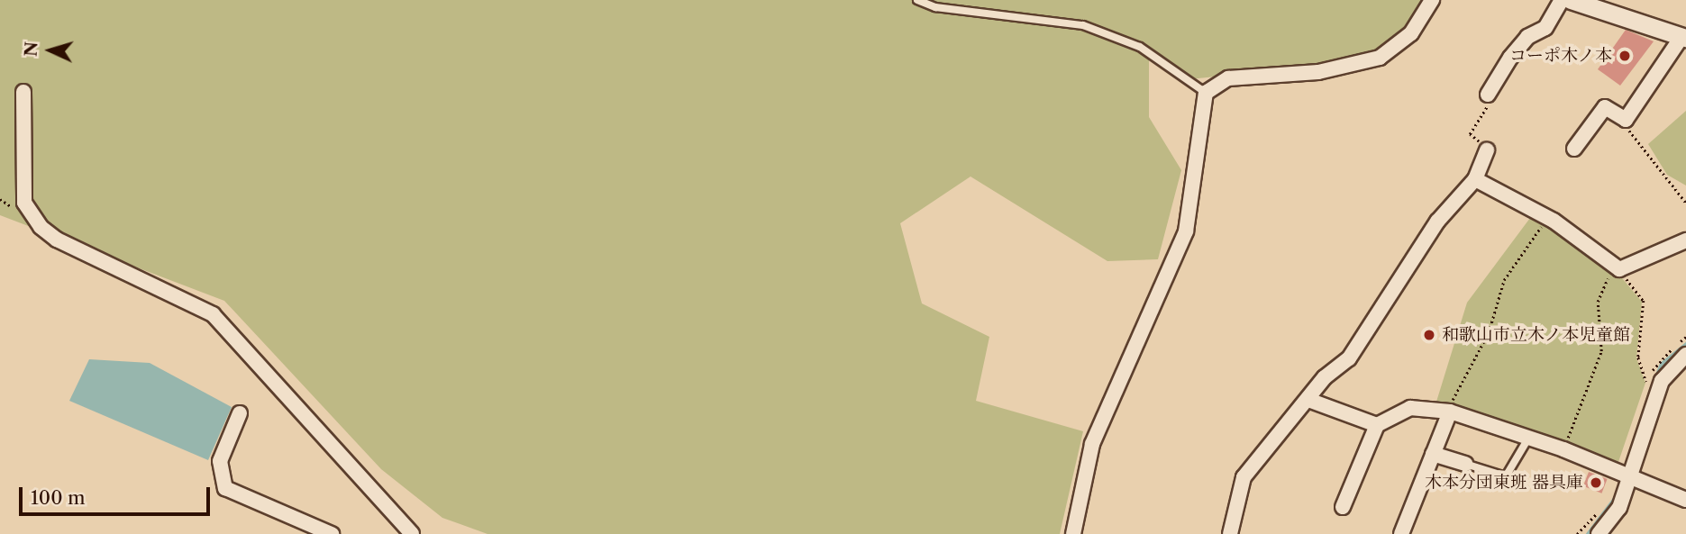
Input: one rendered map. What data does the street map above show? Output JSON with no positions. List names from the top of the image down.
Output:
{
  "places": ["コーポ木ノ本", "和歌山市立木ノ本児童館", "木本分団東班 器具庫"],
  "scale_bar": "100 m",
  "north": "left"
}
